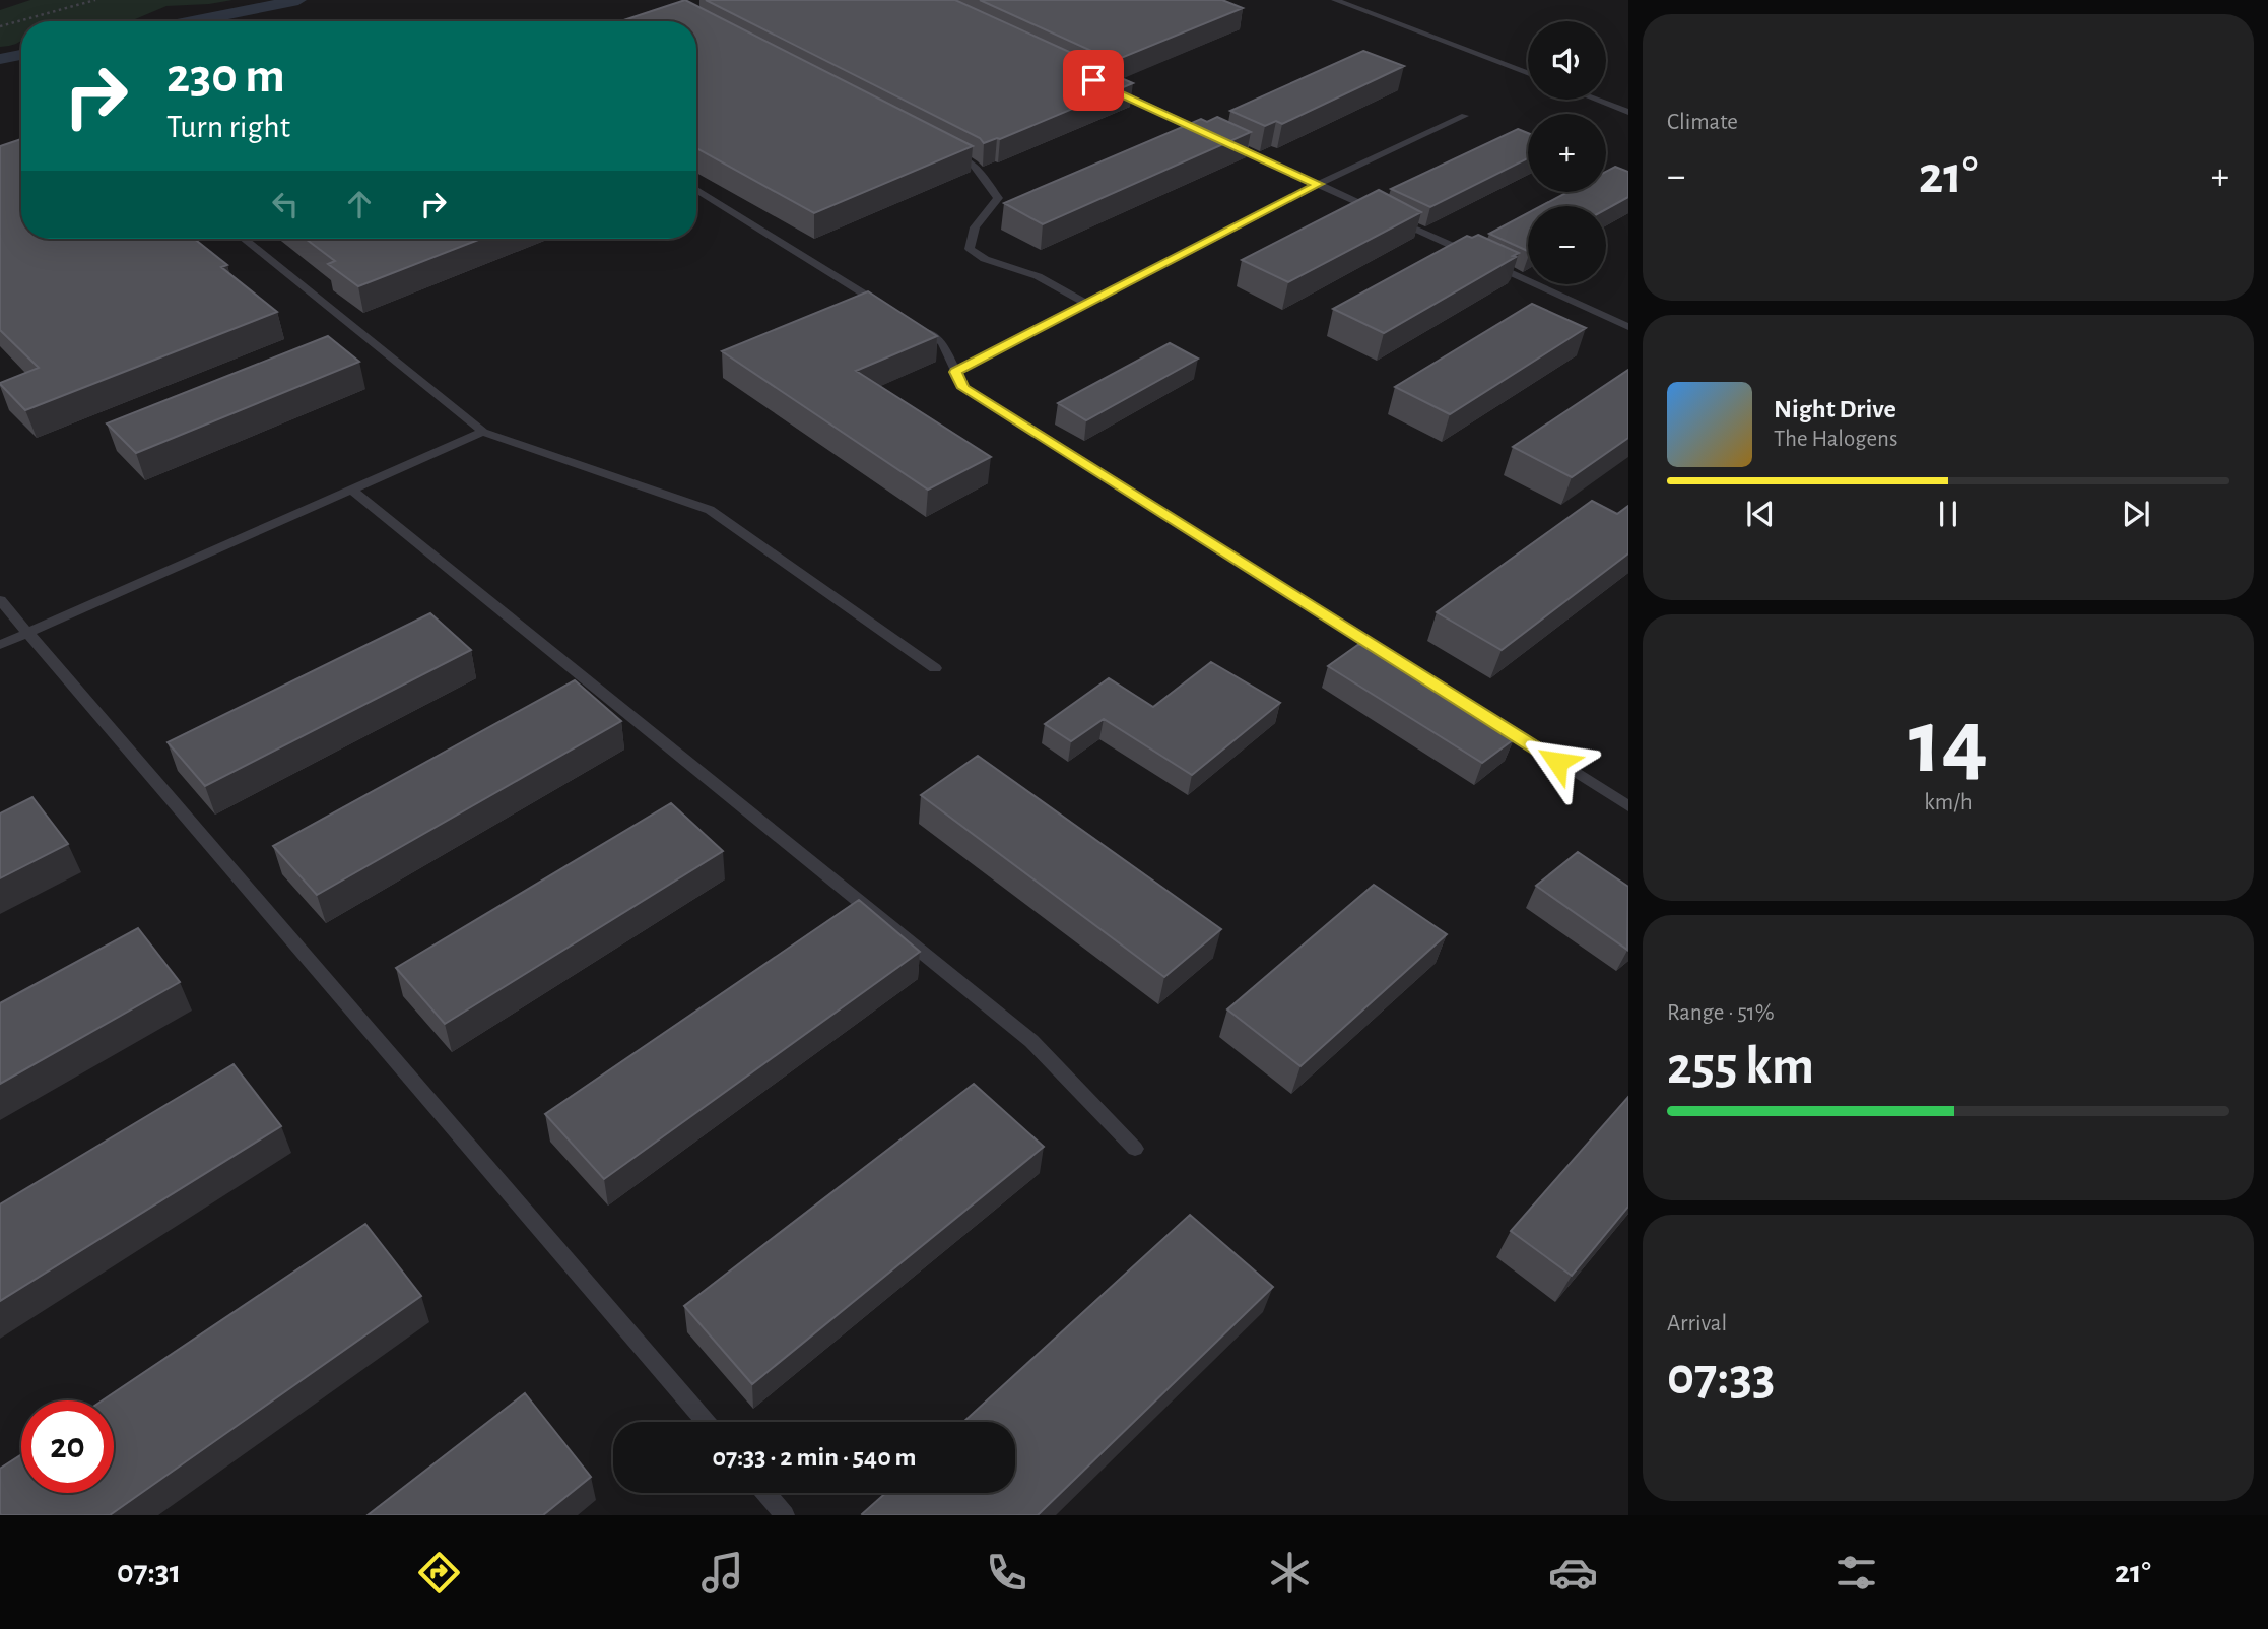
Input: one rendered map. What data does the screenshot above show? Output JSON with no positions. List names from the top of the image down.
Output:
{
  "page": {
    "tile": [
      "Climate",
      ["14", "km/h"],
      ["Range · 51%", "255 km"],
      ["Arrival", "07:33"]
    ],
    "map_buttons": ["+", "−"],
    "turn": ["230 m", "Turn right"],
    "heat": ["−", "21°", "+"],
    "song": ["Night Drive", "The Halogens"],
    "limit": "20",
    "trip": "07:33 · 2 min · 540 m",
    "tabs": ["07:31", "21°"]
  }
}
